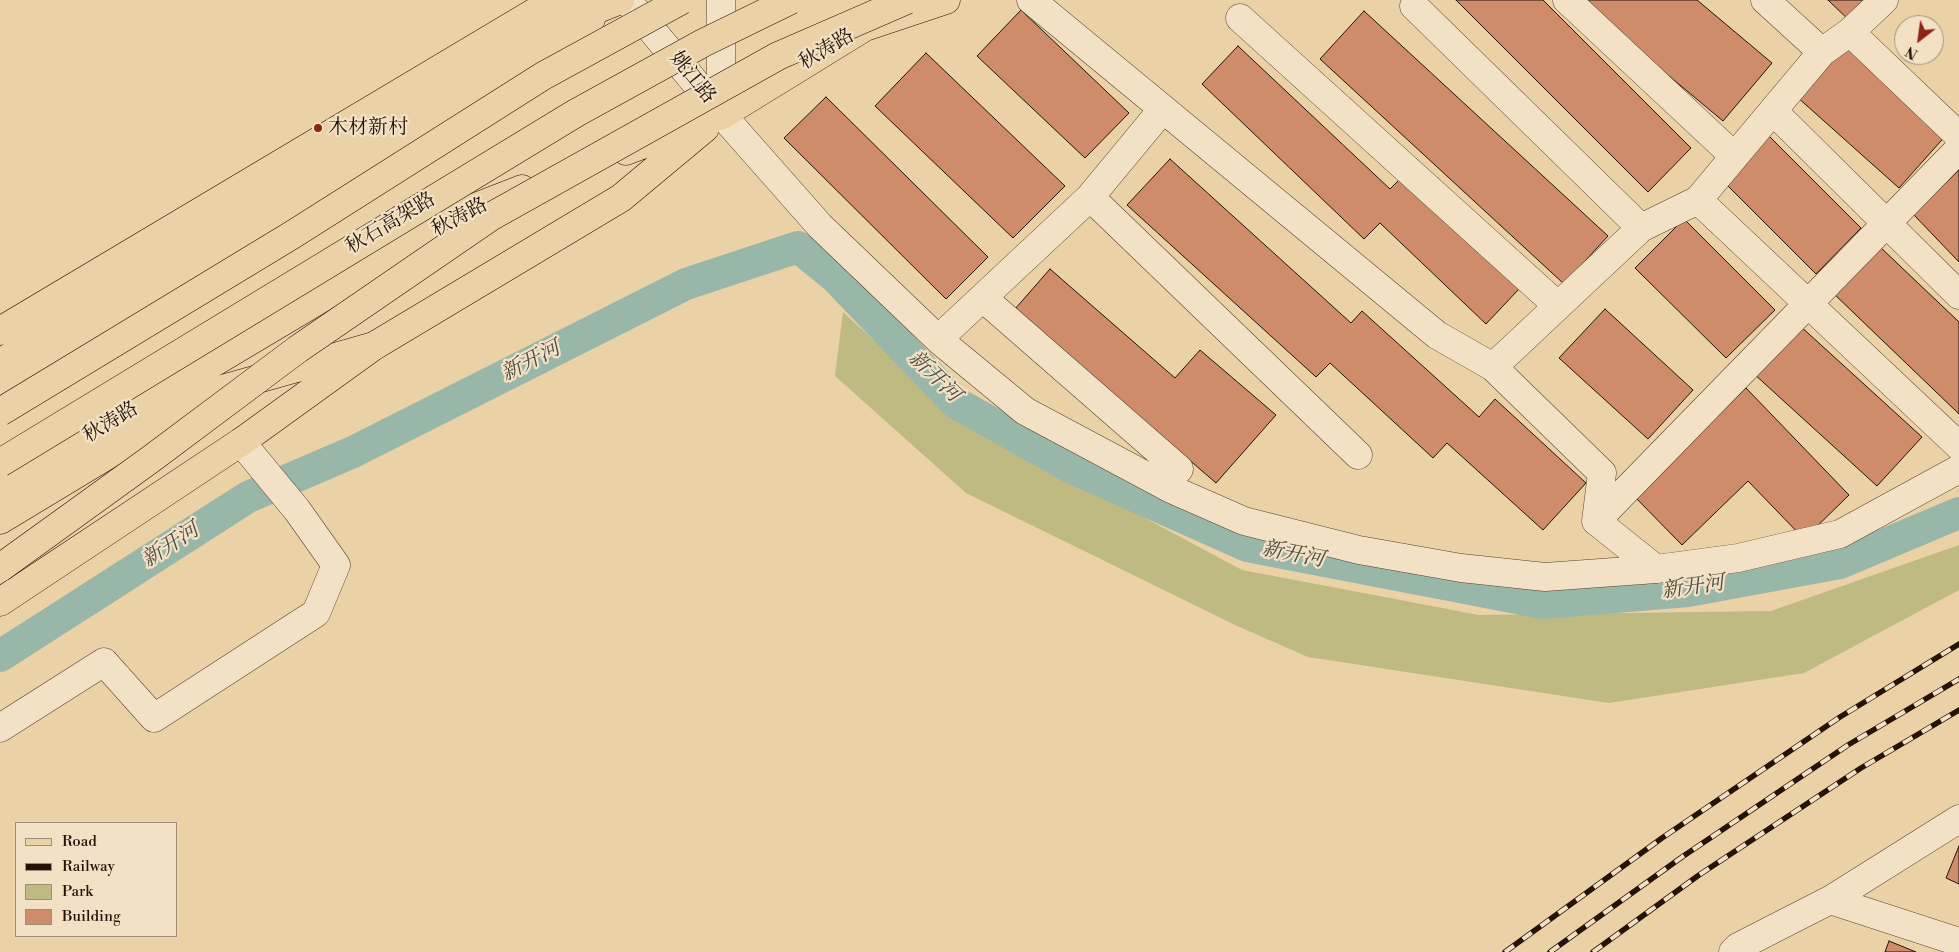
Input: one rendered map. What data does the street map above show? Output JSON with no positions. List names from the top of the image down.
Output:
{
  "streets": {
    "main road": ["秋涛路", "秋石高架路"],
    "street": ["姚江路"]
  },
  "crossings": [
    ["秋涛路", "姚江路"]
  ],
  "water": ["新开河"],
  "places": ["木材新村"],
  "legend": [
    "Road",
    "Railway",
    "Park",
    "Building"
  ],
  "north": "bottom left"
}
